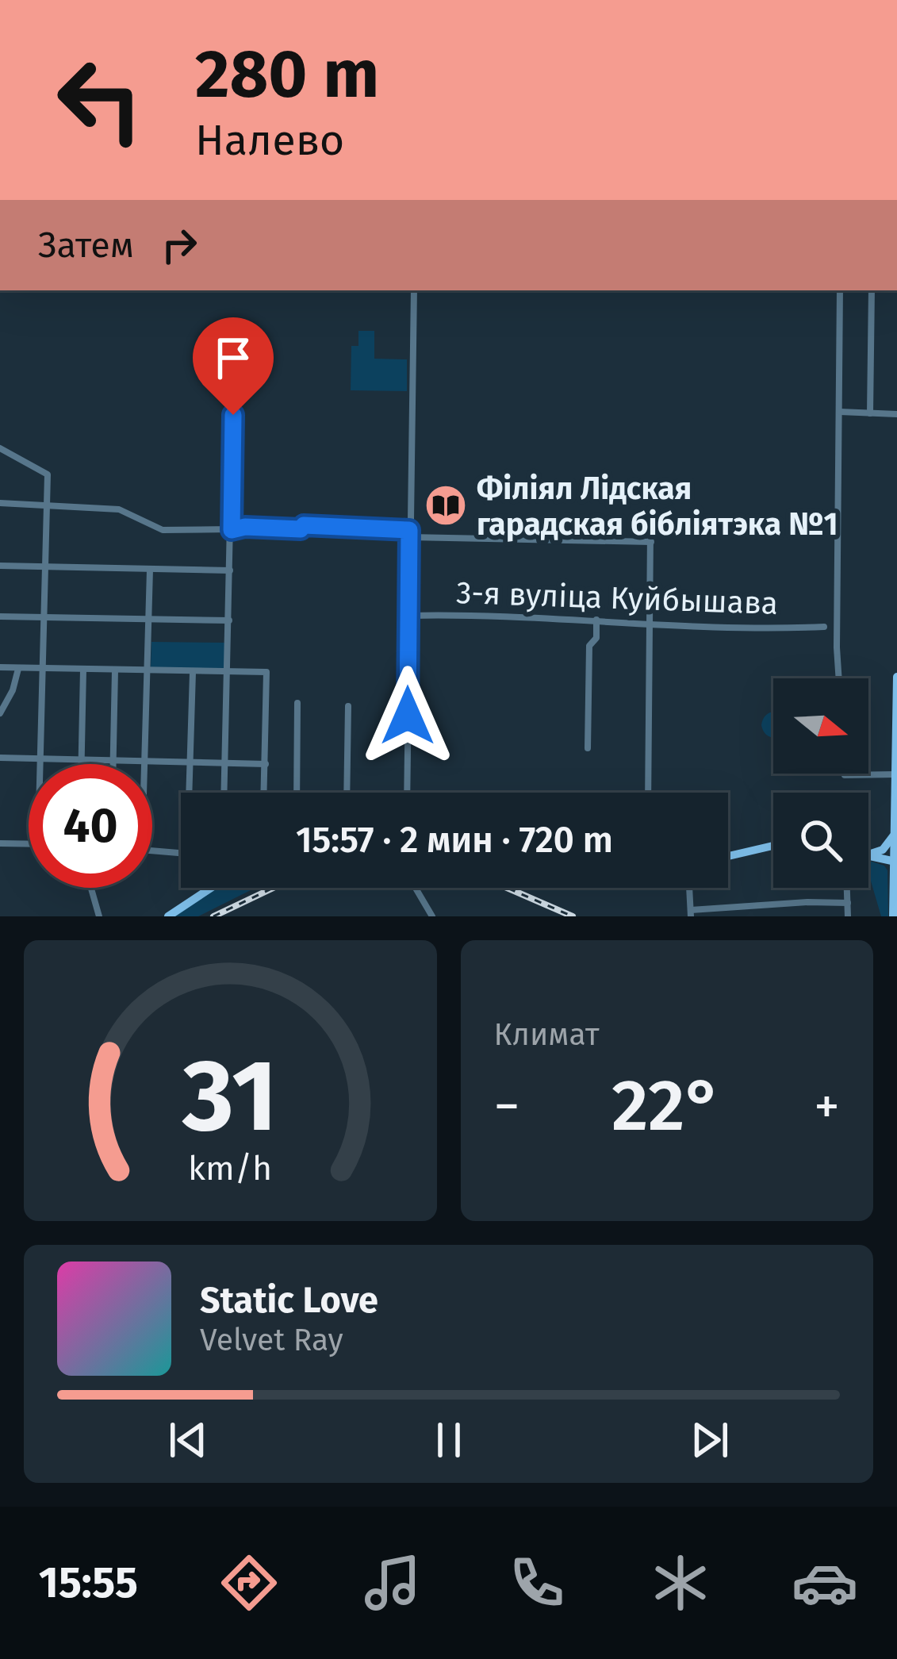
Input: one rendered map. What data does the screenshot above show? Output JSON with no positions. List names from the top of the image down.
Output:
{
  "streets": {
    "street": ["3-я вуліца Куйбышава"]
  },
  "places": {
    "library": ["Філіял Лідская гарадская бібліятэка №1"]
  },
  "north": "right",
  "page": {
    "turn": ["280 m", "Налево"],
    "then": "Затем",
    "limit": "40",
    "trip": "15:57 · 2 мин · 720 m",
    "tile": "Климат",
    "heat": ["−", "22°", "+"],
    "song": ["Static Love", "Velvet Ray"],
    "tabs": "15:55",
    "gauge": ["31", "km/h"]
  }
}
